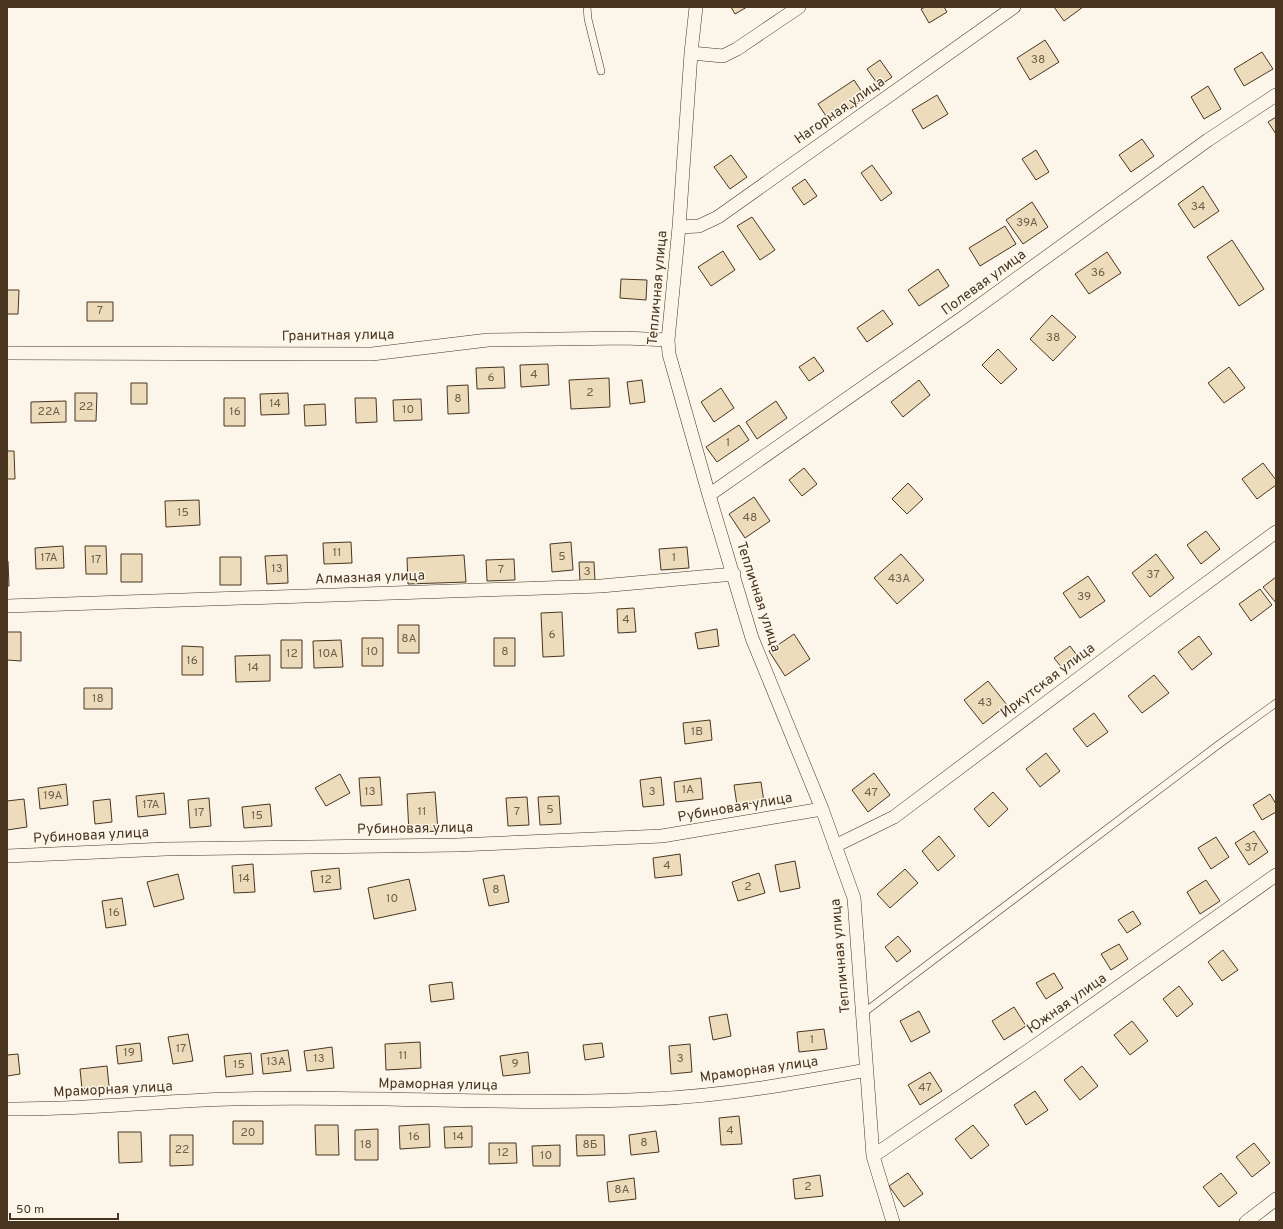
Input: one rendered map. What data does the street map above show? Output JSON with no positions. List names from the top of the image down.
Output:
{
  "streets": {
    "street": [
      "Нагорная улица",
      "Полевая улица",
      "Тепличная улица",
      "Гранитная улица",
      "Алмазная улица",
      "Иркутская улица",
      "Рубиновая улица",
      "Южная улица",
      "Мраморная улица"
    ]
  },
  "crossings": [
    ["Нагорная улица", "Тепличная улица"],
    ["Полевая улица", "Тепличная улица"],
    ["Тепличная улица", "Гранитная улица"],
    ["Тепличная улица", "Алмазная улица"],
    ["Тепличная улица", "Иркутская улица"],
    ["Тепличная улица", "Рубиновая улица"],
    ["Тепличная улица", "Южная улица"],
    ["Тепличная улица", "Мраморная улица"]
  ],
  "house_numbers": [
    "38",
    "34",
    "39А",
    "36",
    "7",
    "38",
    "4",
    "6",
    "2",
    "8",
    "14",
    "22",
    "10",
    "22А",
    "16",
    "1",
    "15",
    "48",
    "11",
    "5",
    "17А",
    "1",
    "17",
    "13",
    "7",
    "3",
    "37",
    "43А",
    "39",
    "4",
    "6",
    "8А",
    "10",
    "8",
    "12",
    "10А",
    "16",
    "14",
    "18",
    "43",
    "1В",
    "1А",
    "13",
    "3",
    "47",
    "19А",
    "17А",
    "5",
    "11",
    "7",
    "17",
    "15",
    "37",
    "4",
    "14",
    "12",
    "2",
    "8",
    "10",
    "16",
    "1",
    "17",
    "19",
    "11",
    "13",
    "3",
    "13А",
    "9",
    "15",
    "47",
    "4",
    "20",
    "16",
    "14",
    "8",
    "18",
    "8Б",
    "22",
    "12",
    "10",
    "2",
    "8А"
  ],
  "scale_bar": "50 m"
}
